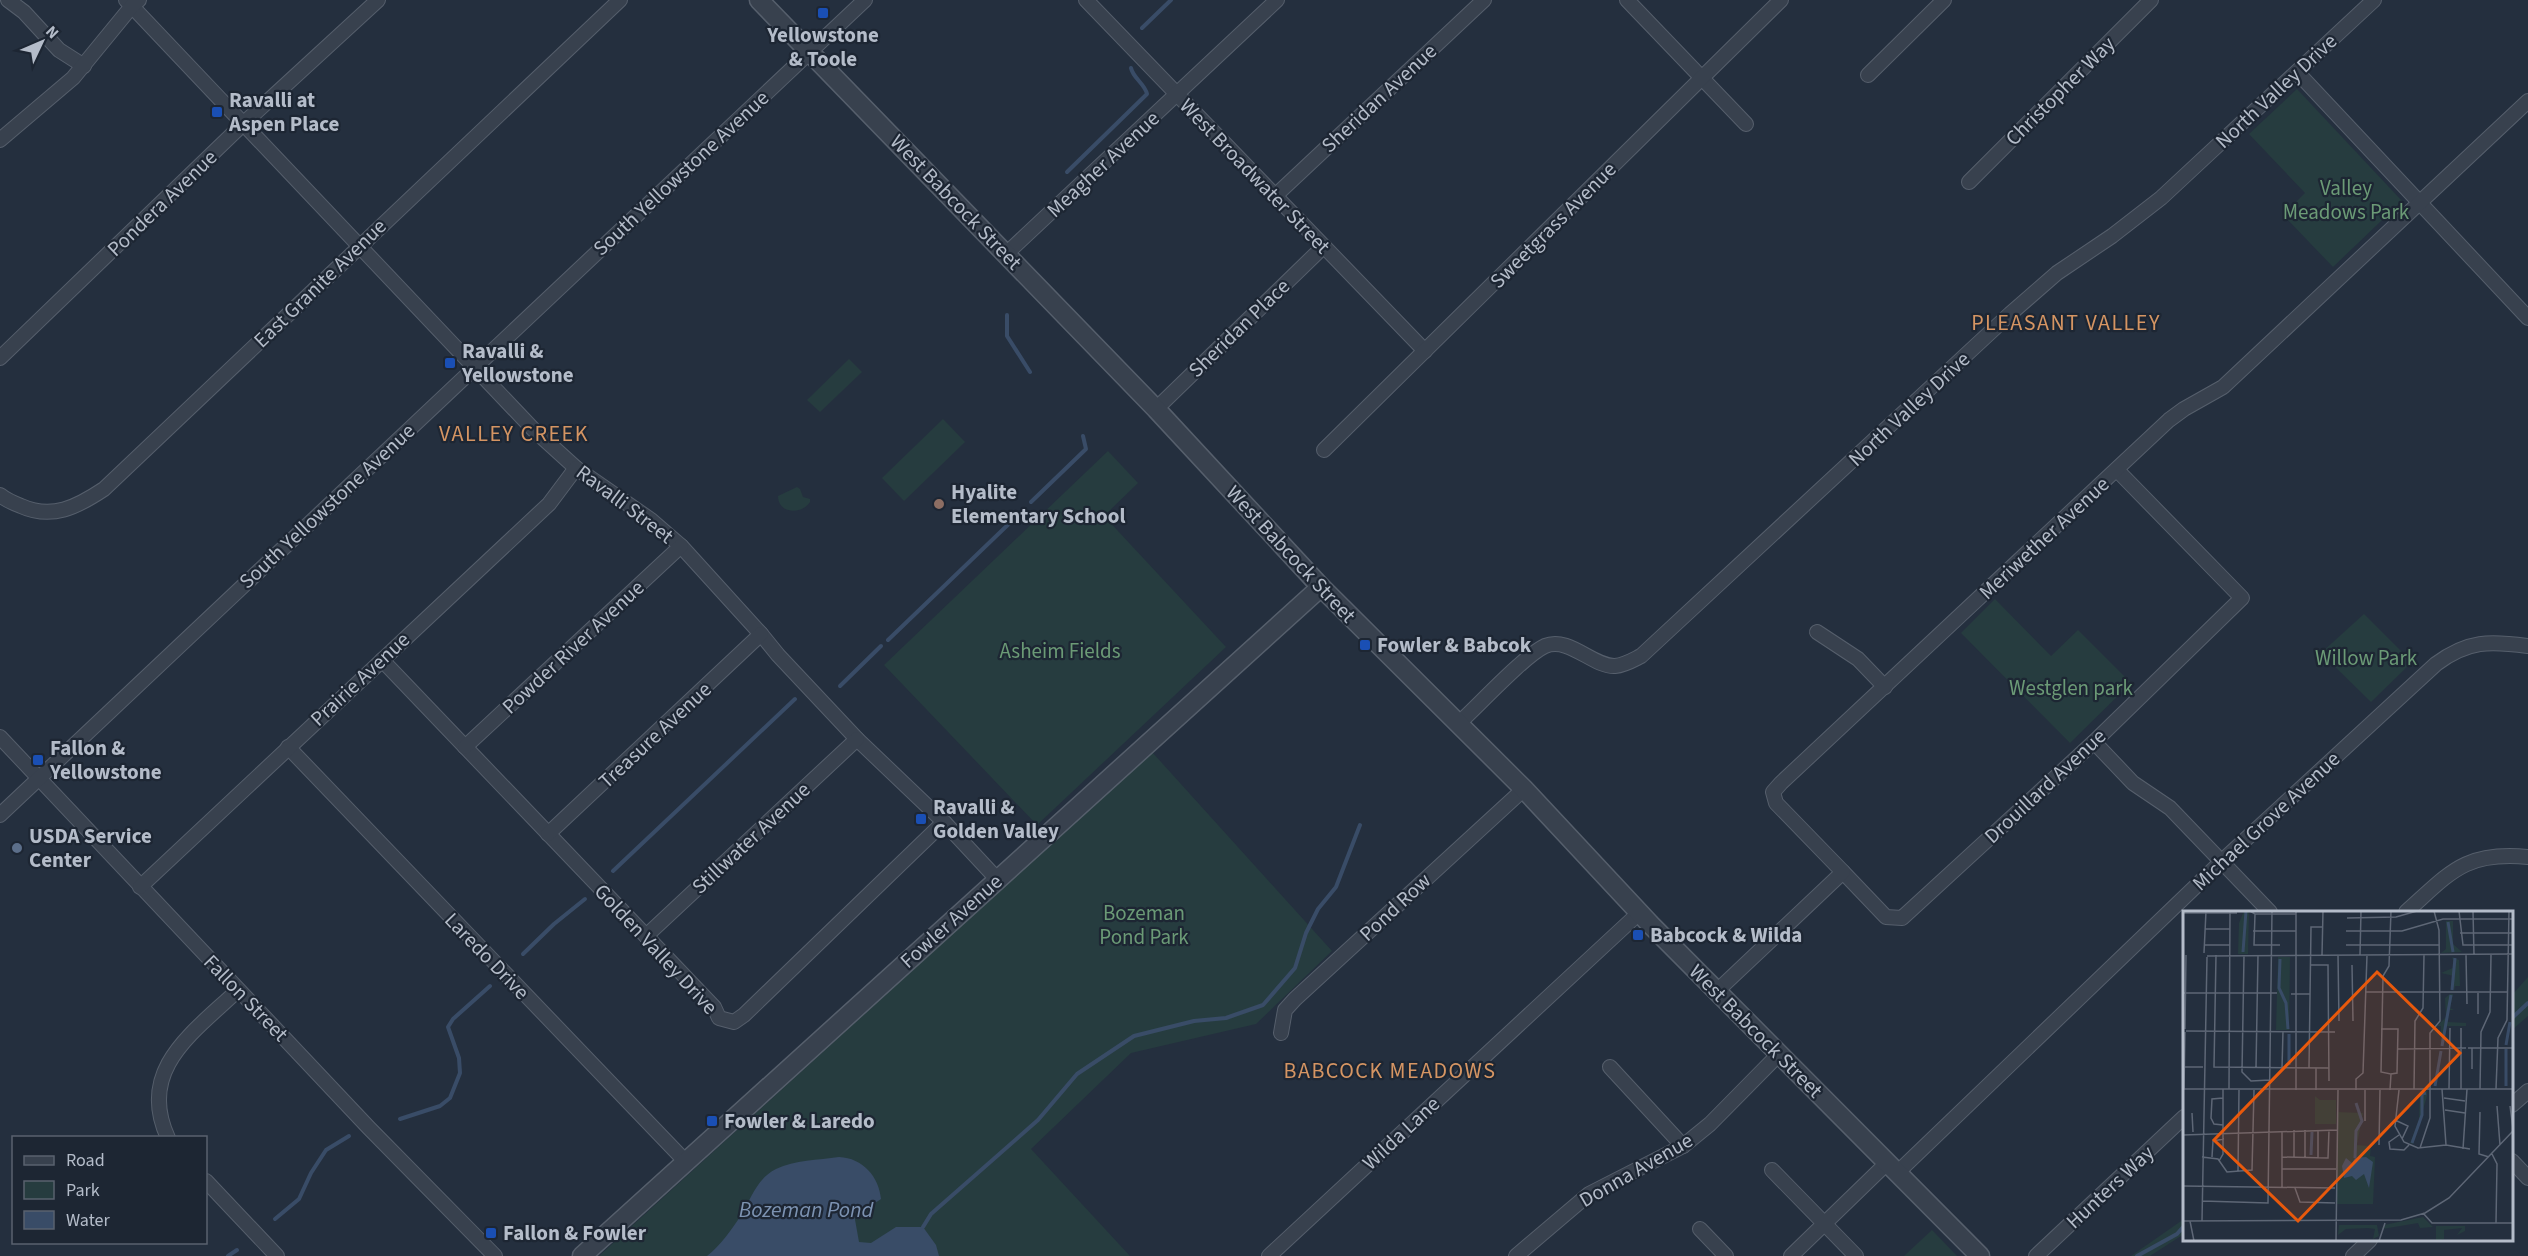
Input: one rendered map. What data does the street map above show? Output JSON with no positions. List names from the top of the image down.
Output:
{
  "streets": {
    "street": [
      "Christopher Way",
      "North Valley Drive",
      "Sheridan Avenue",
      "Meagher Avenue",
      "South Yellowstone Avenue",
      "West Broadwater Street",
      "West Babcock Street",
      "Pondera Avenue",
      "Sweetgrass Avenue",
      "East Granite Avenue",
      "Sheridan Place",
      "Ravalli Street",
      "Meriwether Avenue",
      "Powder River Avenue",
      "Prairie Avenue",
      "Treasure Avenue",
      "Drouillard Avenue",
      "Michael Grove Avenue",
      "Stillwater Avenue",
      "Pond Row",
      "Fowler Avenue",
      "Golden Valley Drive",
      "Laredo Drive",
      "Fallon Street",
      "Wilda Lane",
      "Donna Avenue",
      "Hunters Way"
    ]
  },
  "crossings": [
    ["North Valley Drive", "West Babcock Street"],
    ["Sheridan Avenue", "West Broadwater Street"],
    ["Meagher Avenue", "West Broadwater Street"],
    ["Meagher Avenue", "West Babcock Street"],
    ["South Yellowstone Avenue", "West Babcock Street"],
    ["South Yellowstone Avenue", "Ravalli Street"],
    ["South Yellowstone Avenue", "Fallon Street"],
    ["West Broadwater Street", "Sweetgrass Avenue"],
    ["West Broadwater Street", "Sheridan Place"],
    ["West Babcock Street", "Sheridan Place"],
    ["West Babcock Street", "Michael Grove Avenue"],
    ["West Babcock Street", "Pond Row"],
    ["West Babcock Street", "Fowler Avenue"],
    ["West Babcock Street", "Wilda Lane"],
    ["West Babcock Street", "Donna Avenue"],
    ["Pondera Avenue", "Ravalli Street"],
    ["East Granite Avenue", "Ravalli Street"],
    ["Ravalli Street", "Powder River Avenue"],
    ["Ravalli Street", "Prairie Avenue"],
    ["Ravalli Street", "Treasure Avenue"],
    ["Ravalli Street", "Stillwater Avenue"],
    ["Ravalli Street", "Fowler Avenue"],
    ["Ravalli Street", "Golden Valley Drive"],
    ["Meriwether Avenue", "Drouillard Avenue"],
    ["Powder River Avenue", "Golden Valley Drive"],
    ["Prairie Avenue", "Golden Valley Drive"],
    ["Prairie Avenue", "Laredo Drive"],
    ["Prairie Avenue", "Fallon Street"],
    ["Treasure Avenue", "Golden Valley Drive"],
    ["Stillwater Avenue", "Golden Valley Drive"],
    ["Fowler Avenue", "Laredo Drive"]
  ],
  "districts": ["PLEASANT VALLEY", "VALLEY CREEK", "BABCOCK MEADOWS"],
  "water": ["Bozeman Pond"],
  "parks": [
    "Valley Meadows Park",
    "Asheim Fields",
    "Willow Park",
    "Westglen park",
    "Bozeman Pond Park"
  ],
  "places": {
    "transit": [
      "Yellowstone & Toole",
      "Ravalli at Aspen Place",
      "Ravalli & Yellowstone",
      "Fowler & Babcok",
      "Fallon & Yellowstone",
      "Ravalli & Golden Valley",
      "Babcock & Wilda",
      "Fowler & Laredo",
      "Fallon & Fowler"
    ],
    "other": ["Hyalite Elementary School", "USDA Service Center"]
  },
  "legend": ["Road", "Park", "Water"],
  "north": "top right"
}
